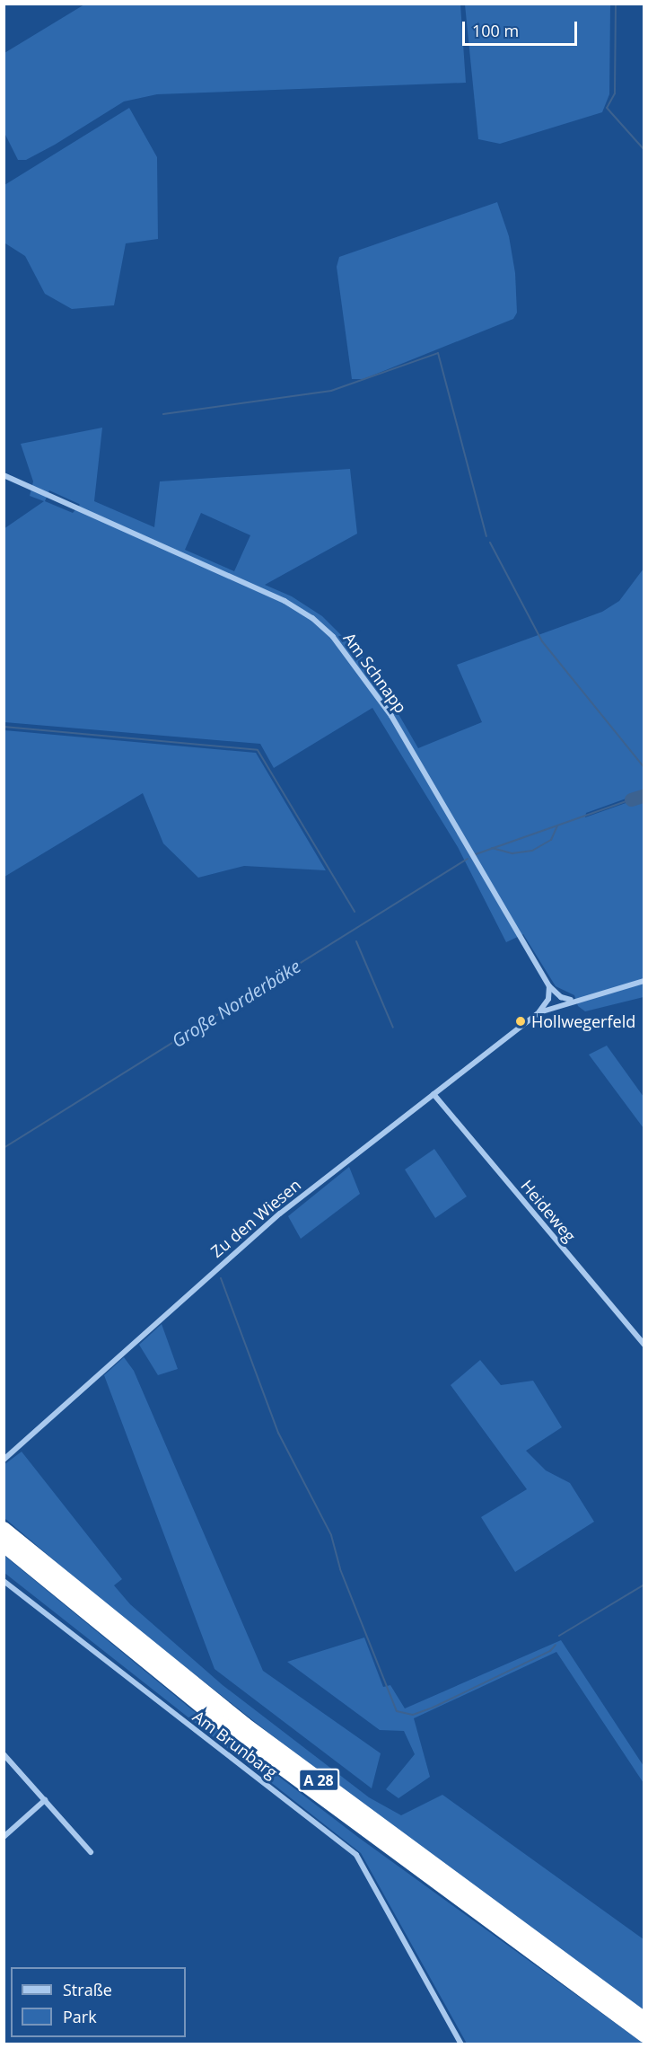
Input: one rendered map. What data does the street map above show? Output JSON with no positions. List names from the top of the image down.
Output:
{
  "streets": {
    "highway": ["A 28"],
    "street": [
      "Am Schnapp",
      "Heideweg",
      "Zu den Wiesen",
      "Am Brunbarg"
    ]
  },
  "crossings": [
    ["Heideweg", "Zu den Wiesen"]
  ],
  "water": ["Große Norderbäke"],
  "places": ["Hollwegerfeld"],
  "legend": ["Straße", "Park"],
  "scale_bar": "100 m"
}
